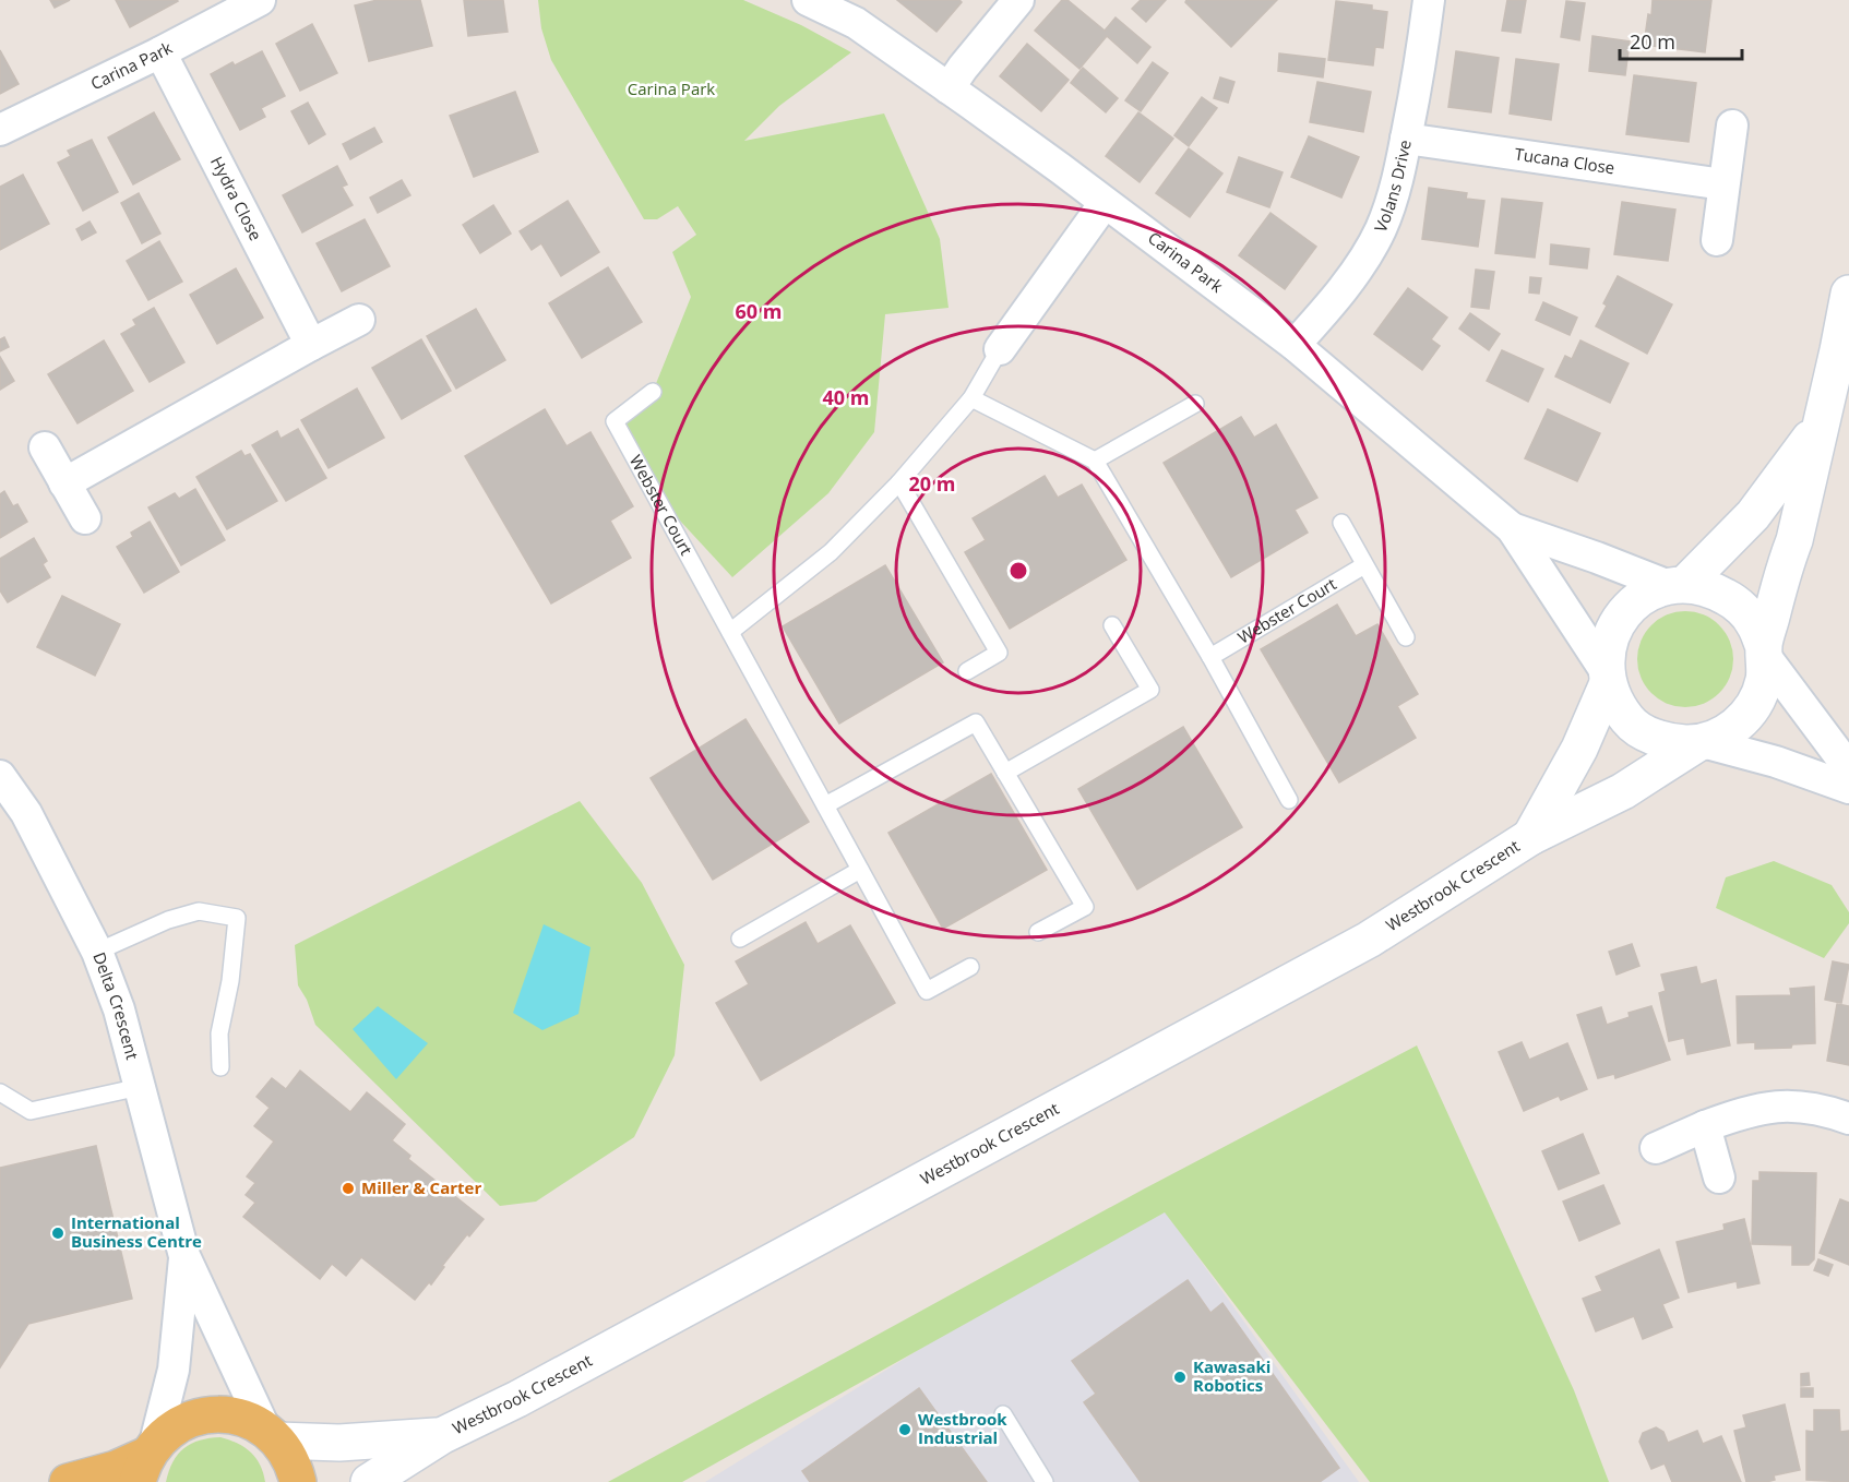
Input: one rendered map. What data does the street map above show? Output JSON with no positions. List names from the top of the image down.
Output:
{
  "streets": {
    "street": [
      "Carina Park",
      "Tucana Close",
      "Volans Drive",
      "Hydra Close",
      "Westbrook Crescent",
      "Delta Crescent"
    ],
    "lane": ["Webster Court"]
  },
  "crossings": [
    ["Carina Park", "Volans Drive"],
    ["Carina Park", "Hydra Close"],
    ["Carina Park", "Westbrook Crescent"],
    ["Tucana Close", "Volans Drive"],
    ["Westbrook Crescent", "Delta Crescent"]
  ],
  "parks": ["Carina Park"],
  "places": [
    "Miller & Carter",
    "International Business Centre",
    "Kawasaki Robotics",
    "Westbrook Industrial"
  ],
  "scale_bar": "20 m",
  "rings": ["60 m", "40 m", "20 m"]
}
